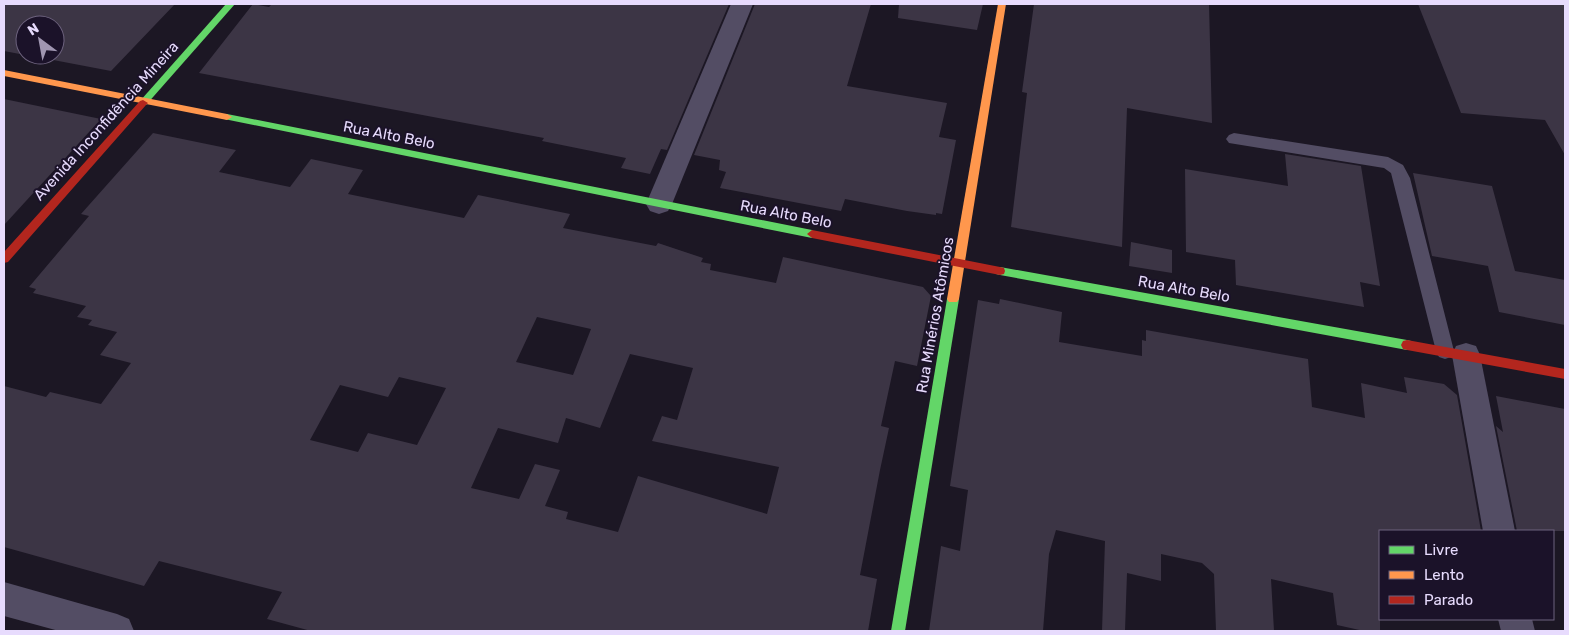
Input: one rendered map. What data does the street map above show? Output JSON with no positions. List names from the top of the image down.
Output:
{
  "streets": {
    "street": ["Avenida Inconfidência Mineira", "Rua Alto Belo", "Rua Minérios Atômicos"]
  },
  "crossings": [
    ["Avenida Inconfidência Mineira", "Rua Alto Belo"],
    ["Rua Alto Belo", "Rua Minérios Atômicos"]
  ],
  "legend": ["Livre", "Lento", "Parado"],
  "north": "top left"
}
